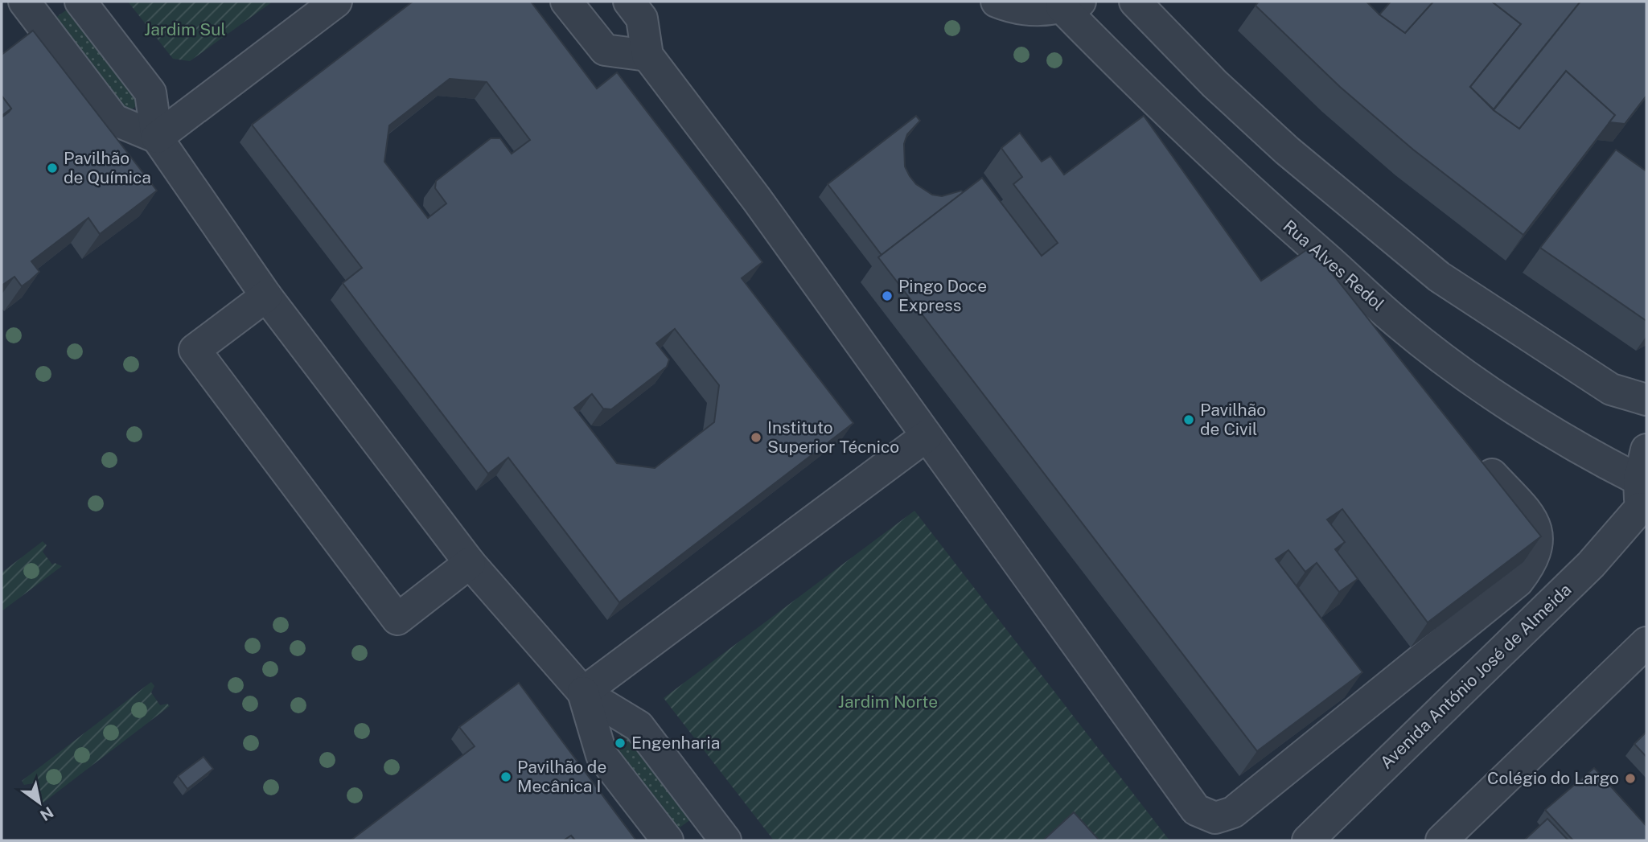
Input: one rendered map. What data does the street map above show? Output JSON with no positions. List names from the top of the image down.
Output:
{
  "streets": {
    "street": ["Rua Alves Redol", "Avenida António José de Almeida"]
  },
  "crossings": [
    ["Rua Alves Redol", "Avenida António José de Almeida"]
  ],
  "parks": ["Jardim Sul", "Jardim Norte"],
  "places": [
    "Pavilhão de Química",
    "Pingo Doce Express",
    "Pavilhão de Civil",
    "Instituto Superior Técnico",
    "Engenharia",
    "Pavilhão de Mecânica I",
    "Colégio do Largo"
  ],
  "north": "bottom right"
}
